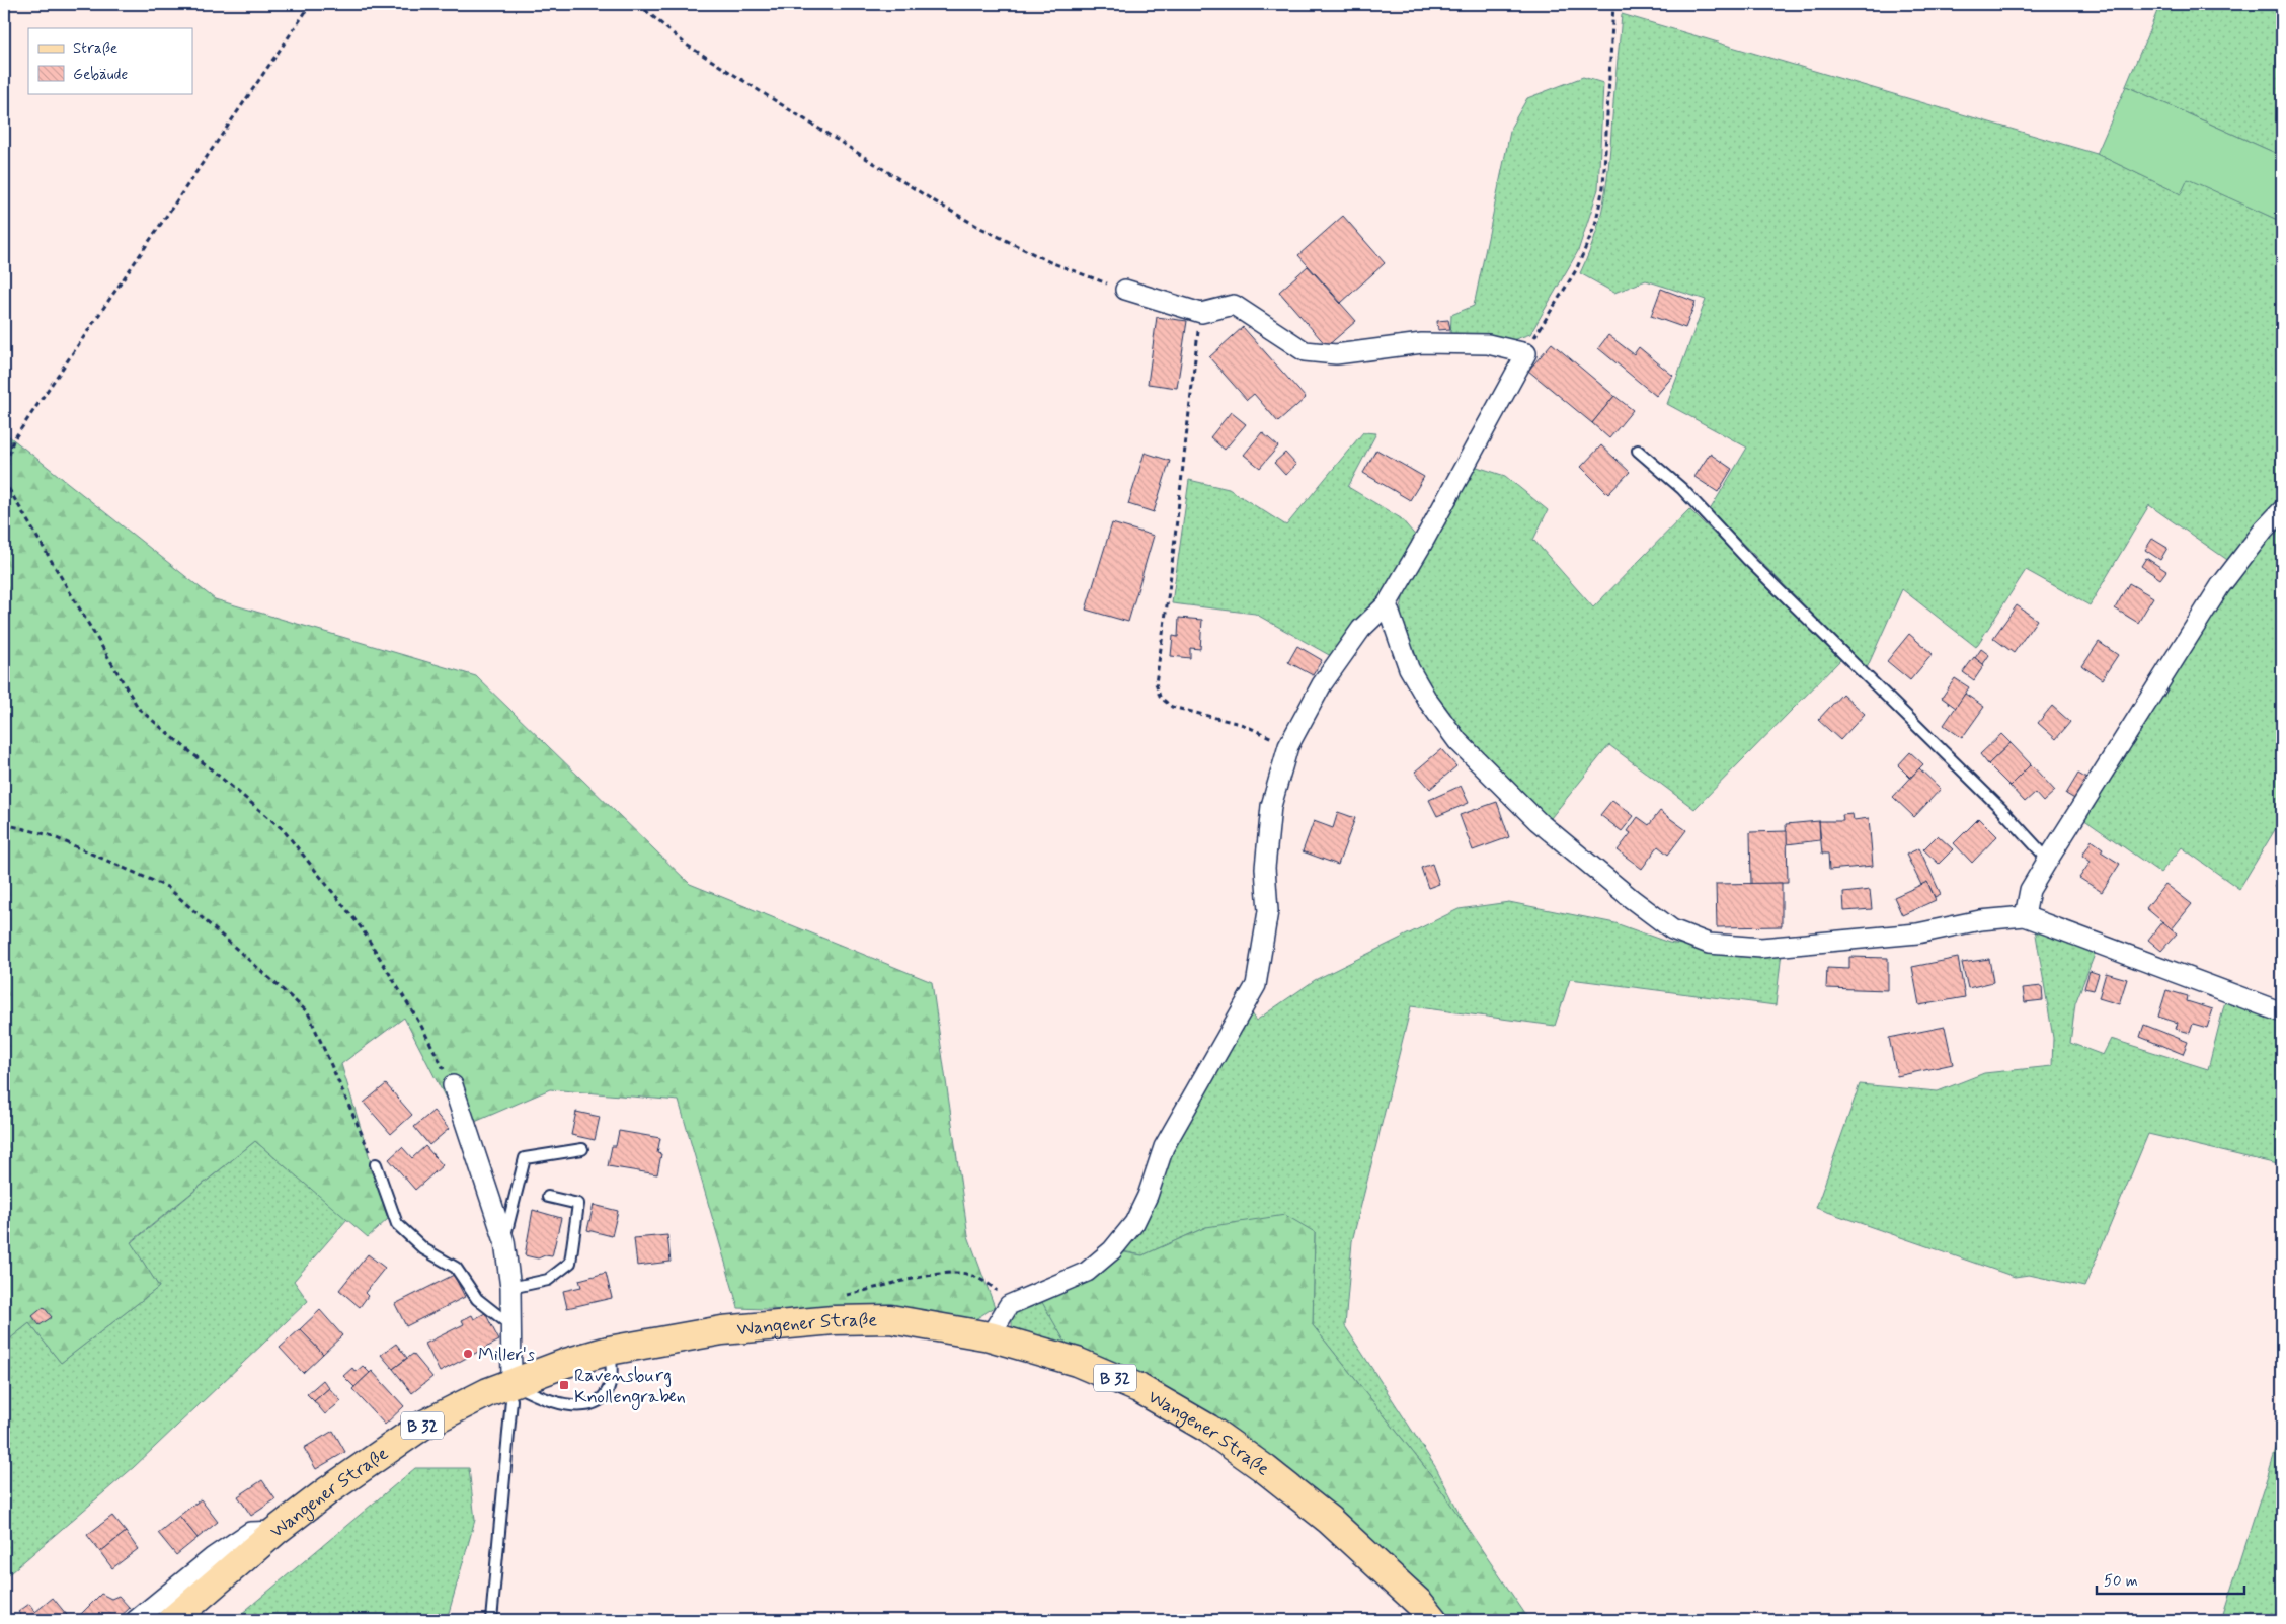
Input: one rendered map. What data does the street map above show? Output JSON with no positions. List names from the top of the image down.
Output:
{
  "streets": {
    "main road": ["Wangener Straße", "B 32"]
  },
  "places": {
    "other": ["Miller's"],
    "transit": ["Ravensburg Knollengraben"]
  },
  "legend": ["Straße", "Gebäude"],
  "scale_bar": "50 m"
}
